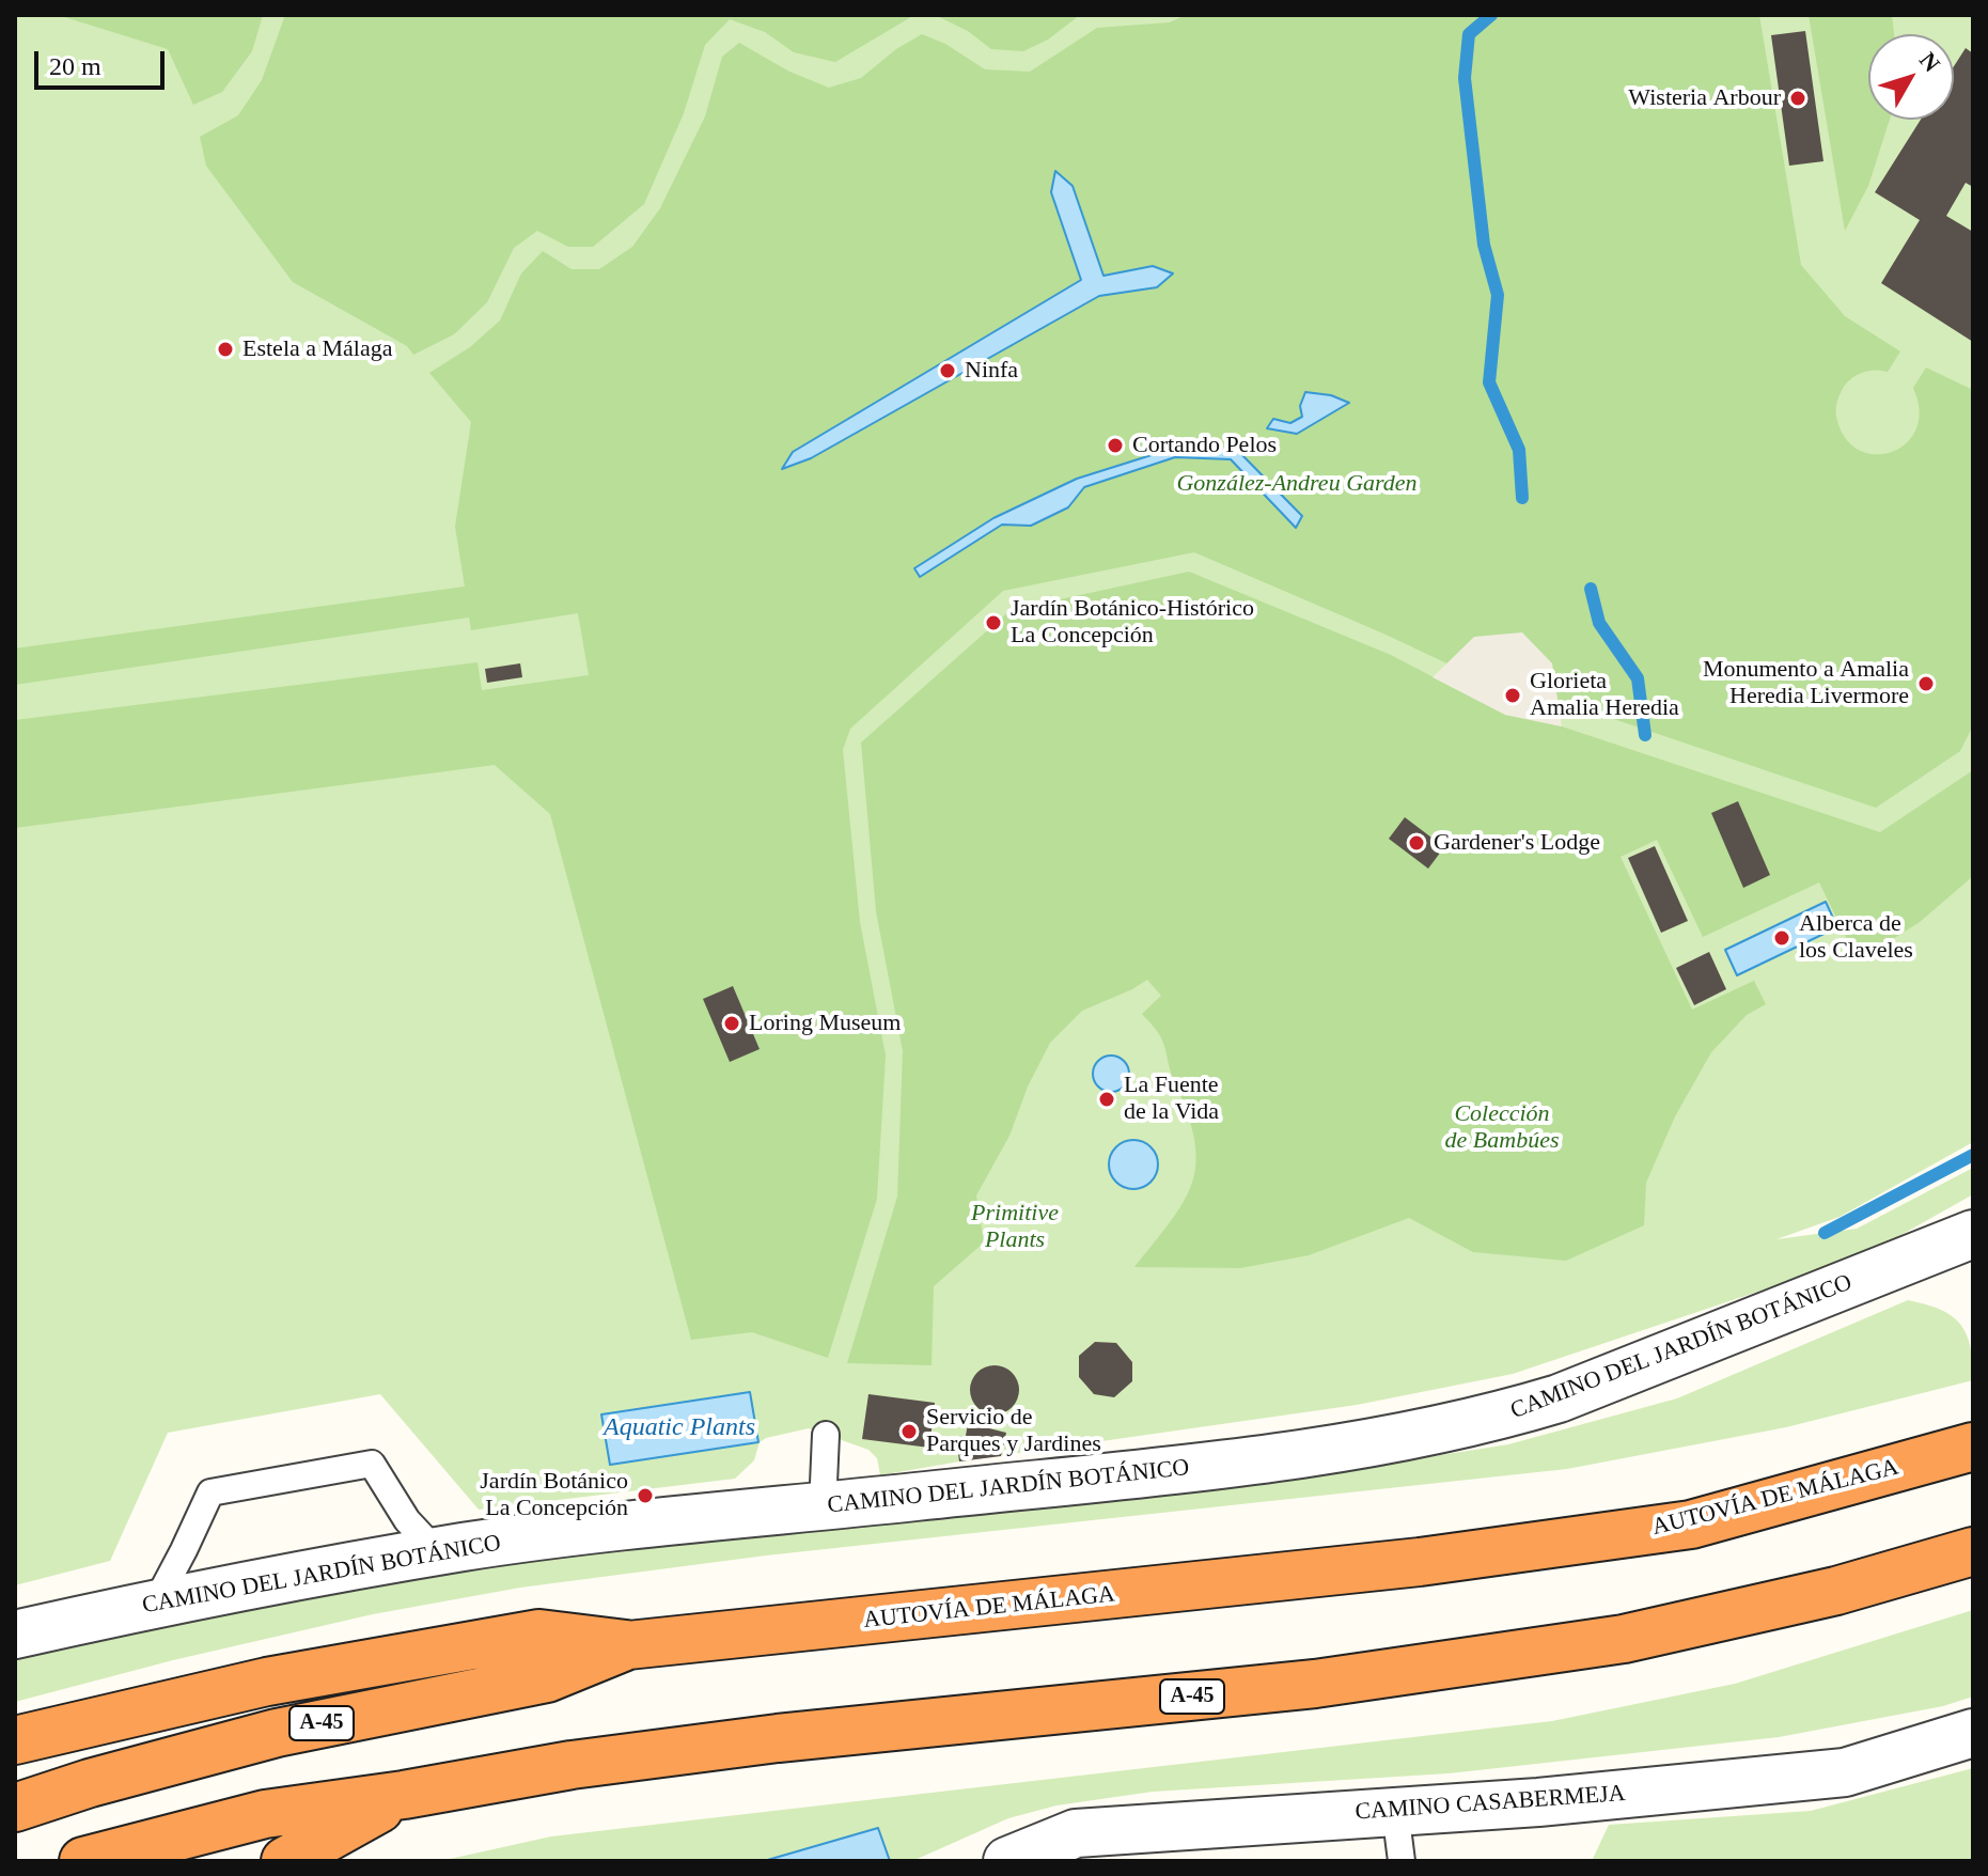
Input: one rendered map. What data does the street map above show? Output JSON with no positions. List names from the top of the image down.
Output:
{
  "streets": {
    "highway": ["AUTOVÍA DE MÁLAGA", "A-45"],
    "street": ["CAMINO DEL JARDÍN BOTÁNICO", "CAMINO CASABERMEJA"]
  },
  "water": ["Aquatic Plants"],
  "parks": ["González-Andreu Garden", "Colección de Bambúes", "Primitive Plants"],
  "places": [
    "Wisteria Arbour",
    "Estela a Málaga",
    "Ninfa",
    "Cortando Pelos",
    "Jardín Botánico-Histórico La Concepción",
    "Monumento a Amalia Heredia Livermore",
    "Glorieta Amalia Heredia",
    "Gardener's Lodge",
    "Alberca de los Claveles",
    "Loring Museum",
    "La Fuente de la Vida",
    "Servicio de Parques y Jardines",
    "Jardín Botánico La Concepción"
  ],
  "scale_bar": "20 m",
  "north": "top right"
}
